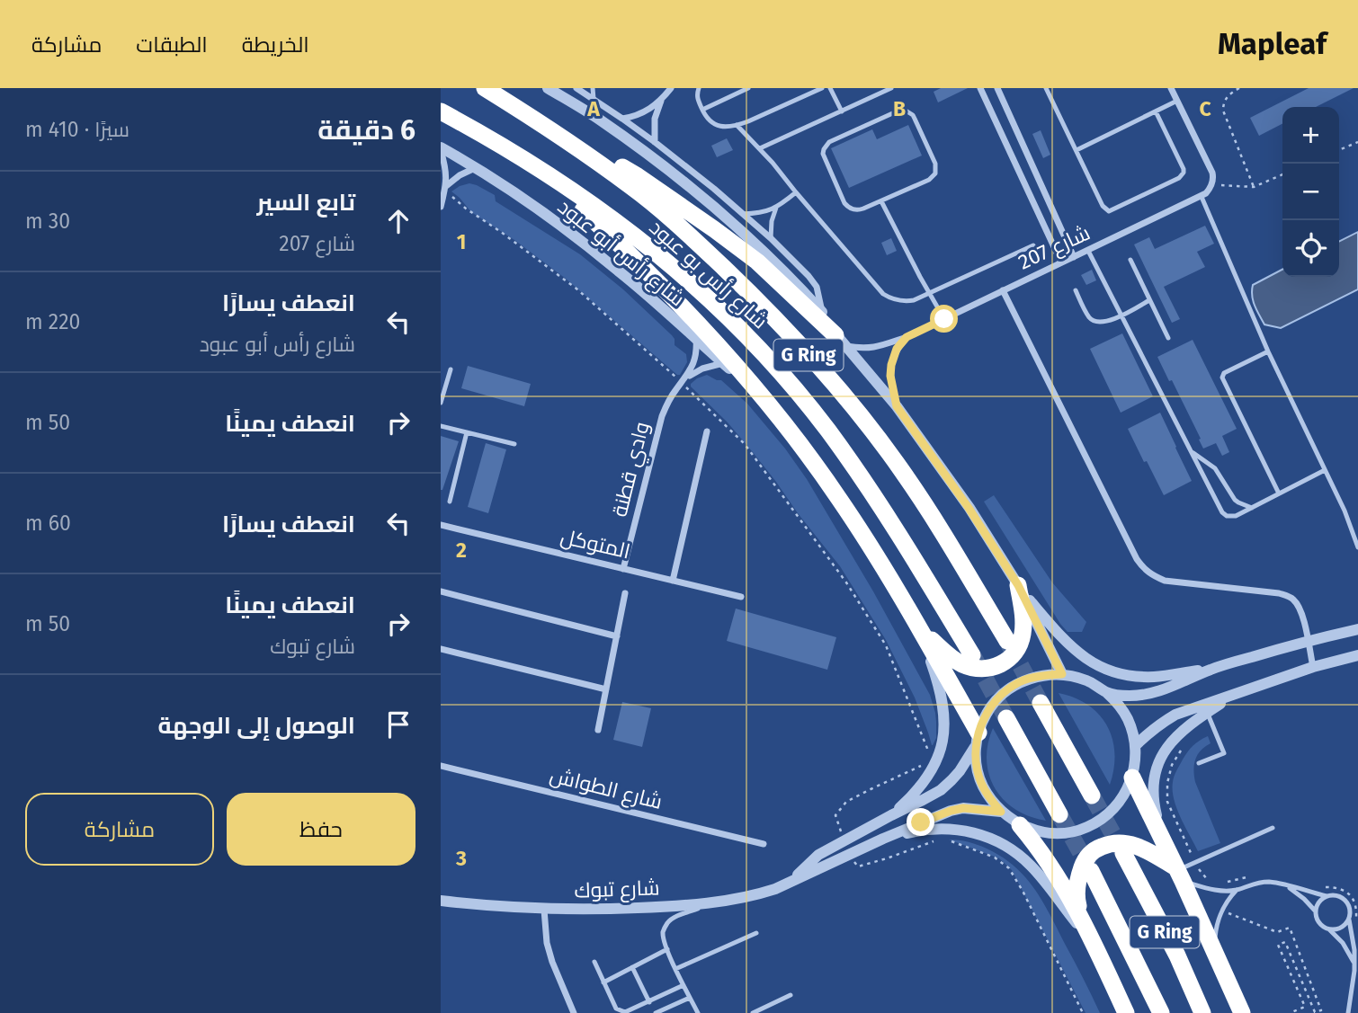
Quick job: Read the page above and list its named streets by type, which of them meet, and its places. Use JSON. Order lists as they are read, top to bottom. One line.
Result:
{"streets":{"highway":["شارع رأس بو عبود","G Ring"],"street":["شارع 207","شارع رأس أبو عبود","وادي قطنة","المتوكل","شارع الطواش","شارع تبوك"]},"crossings":[["شارع رأس أبو عبود","وادي قطنة"],["وادي قطنة","المتوكل"]],"page":{"header":"Mapleaf","nav":["الخريطة","الطبقات","مشاركة"],"heading":["6 دقيقة","سيرًا · 410 m"],"map_buttons":["+","−"],"list":[["تابع السير","شارع 207","30 m"],["انعطف يسارًا","شارع رأس أبو عبود","220 m"],["انعطف يمينًا","50 m"],["انعطف يسارًا","60 m"],["انعطف يمينًا","شارع تبوك","50 m"],"الوصول إلى الوجهة"],"buttons":["حفظ","مشاركة"]},"grid":{"columns":["A","B","C"],"rows":["1","2","3"]}}
